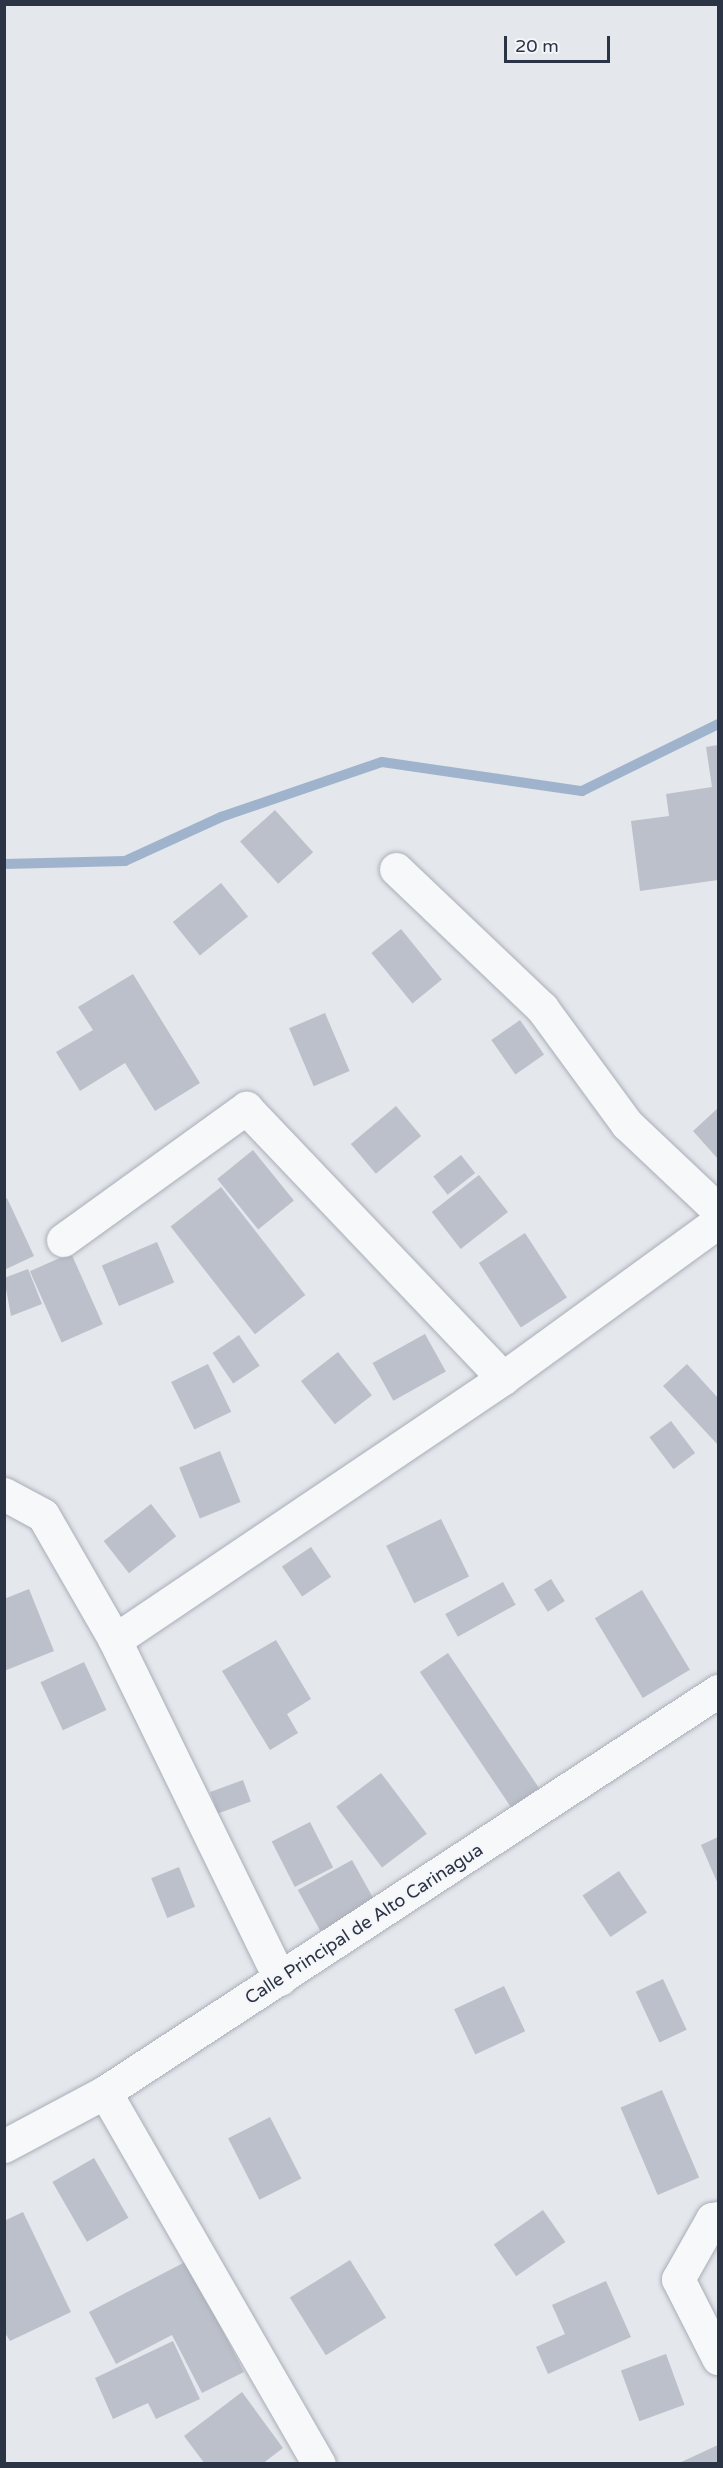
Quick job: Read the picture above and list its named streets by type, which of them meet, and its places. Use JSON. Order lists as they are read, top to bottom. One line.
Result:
{"streets":{"street":["Calle Principal de Alto Carinagua"]},"scale_bar":"20 m"}
